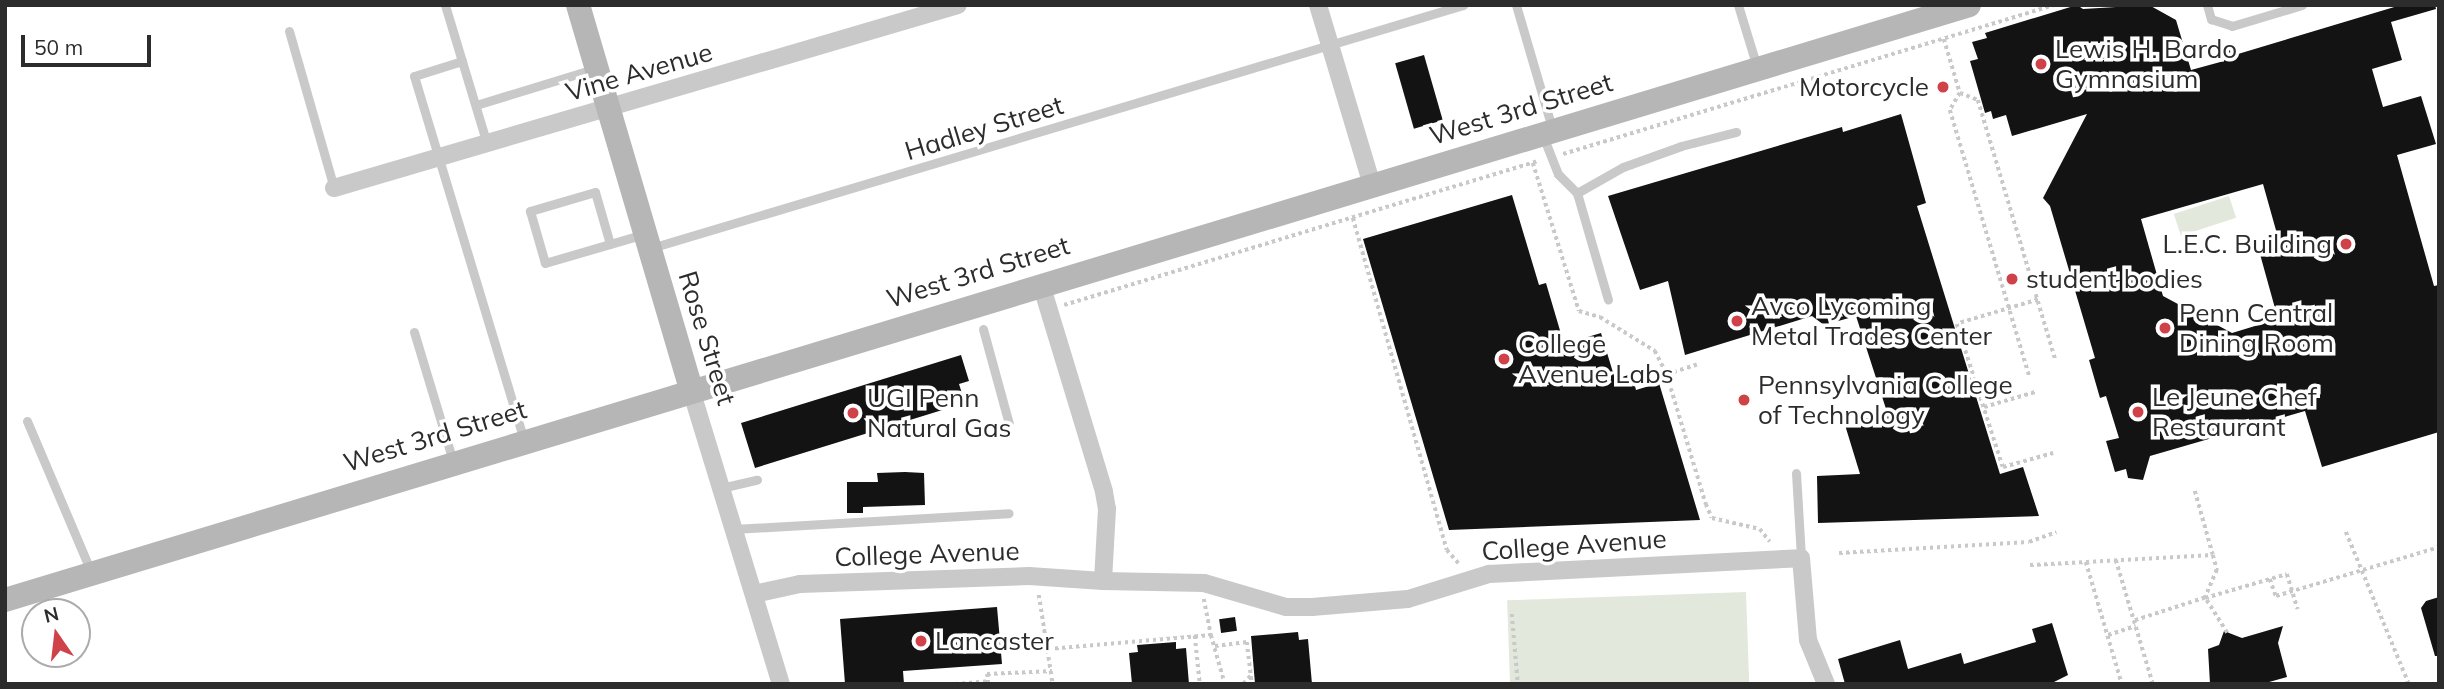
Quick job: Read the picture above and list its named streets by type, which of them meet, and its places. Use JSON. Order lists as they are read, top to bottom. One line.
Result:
{"streets":{"main road":["West 3rd Street","Rose Street"],"street":["Vine Avenue","College Avenue"],"lane":["Hadley Street"]},"crossings":[["Vine Avenue","Rose Street"],["West 3rd Street","Rose Street"],["Hadley Street","Rose Street"],["Rose Street","College Avenue"]],"places":["Lewis H. Bardo Gymnasium","Motorcycle","L.E.C. Building","student bodies","Avco Lycoming Metal Trades Center","Penn Central Dining Room","College Avenue Labs","Pennsylvania College of Technology","Le Jeune Chef Restaurant","UGI Penn Natural Gas","Lancaster"],"scale_bar":"50 m","north":"top"}
